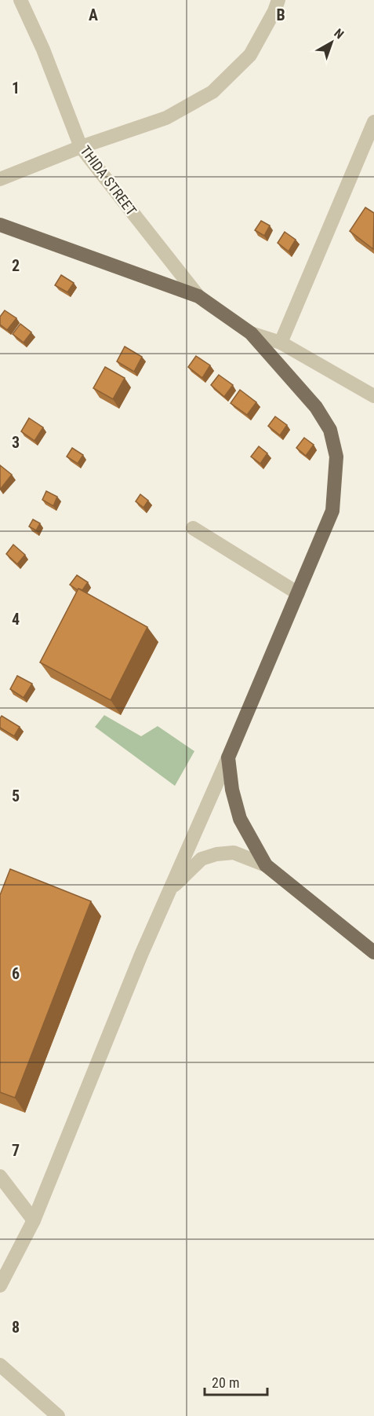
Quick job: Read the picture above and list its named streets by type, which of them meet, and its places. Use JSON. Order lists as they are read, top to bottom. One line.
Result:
{"streets":{"street":["THIDA STREET"]},"scale_bar":"20 m","north":"top right","grid":{"columns":["A","B"],"rows":["1","2","3","4","5","6","7","8"]}}
